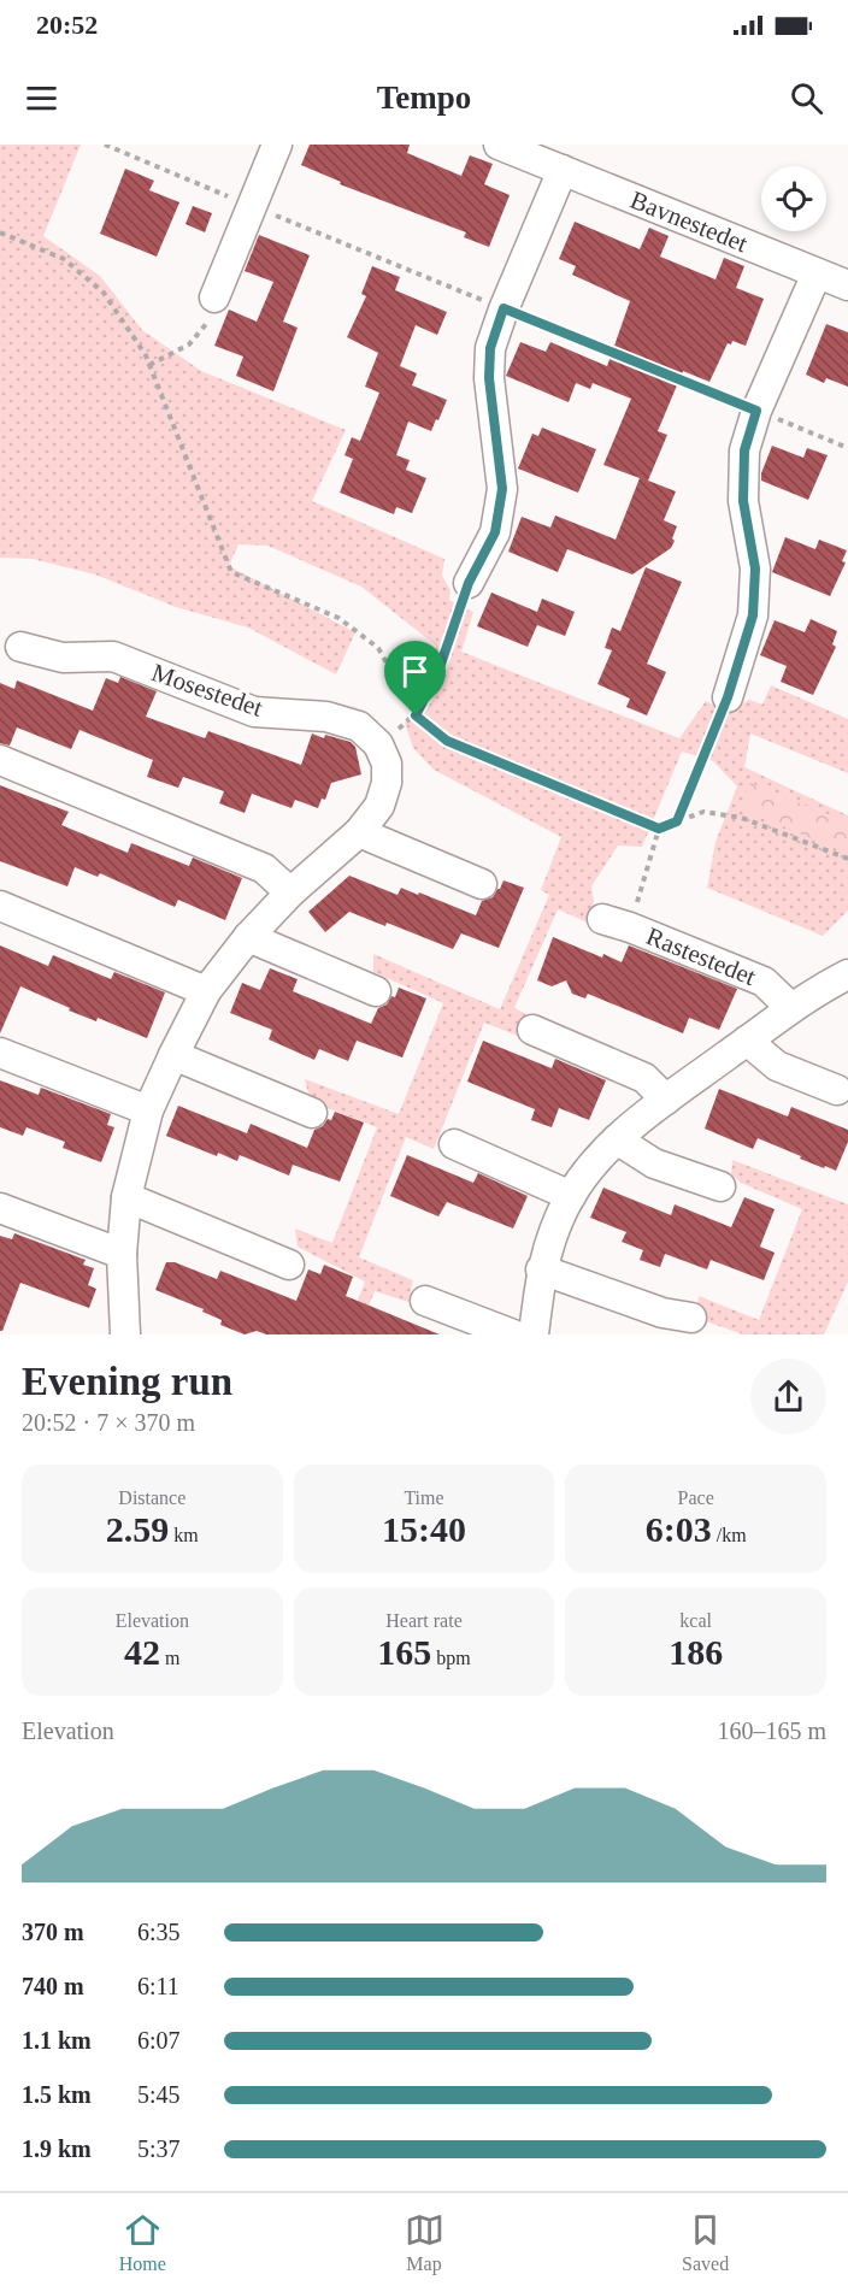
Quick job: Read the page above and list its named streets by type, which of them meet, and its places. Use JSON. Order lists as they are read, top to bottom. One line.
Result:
{"streets":{"street":["Bavnestedet","Mosestedet","Rastestedet"]},"page":{"status":"20:52","header":"Tempo","heading":["Evening run","20:52 · 7 × 370 m"],"stats":[["Distance","2.59 km"],["Time","15:40"],["Pace","6:03 /km"],["Elevation","42 m"],["Heart rate","165 bpm"],["kcal","186"]],"chart":["Elevation","160–165 m"],"list":[{"name":"370 m","note":"6:35"},{"name":"740 m","note":"6:11"},{"name":"1.1 km","note":"6:07"},{"name":"1.5 km","note":"5:45"},{"name":"1.9 km","note":"5:37"}],"tabs":["Home","Map","Saved"]}}
